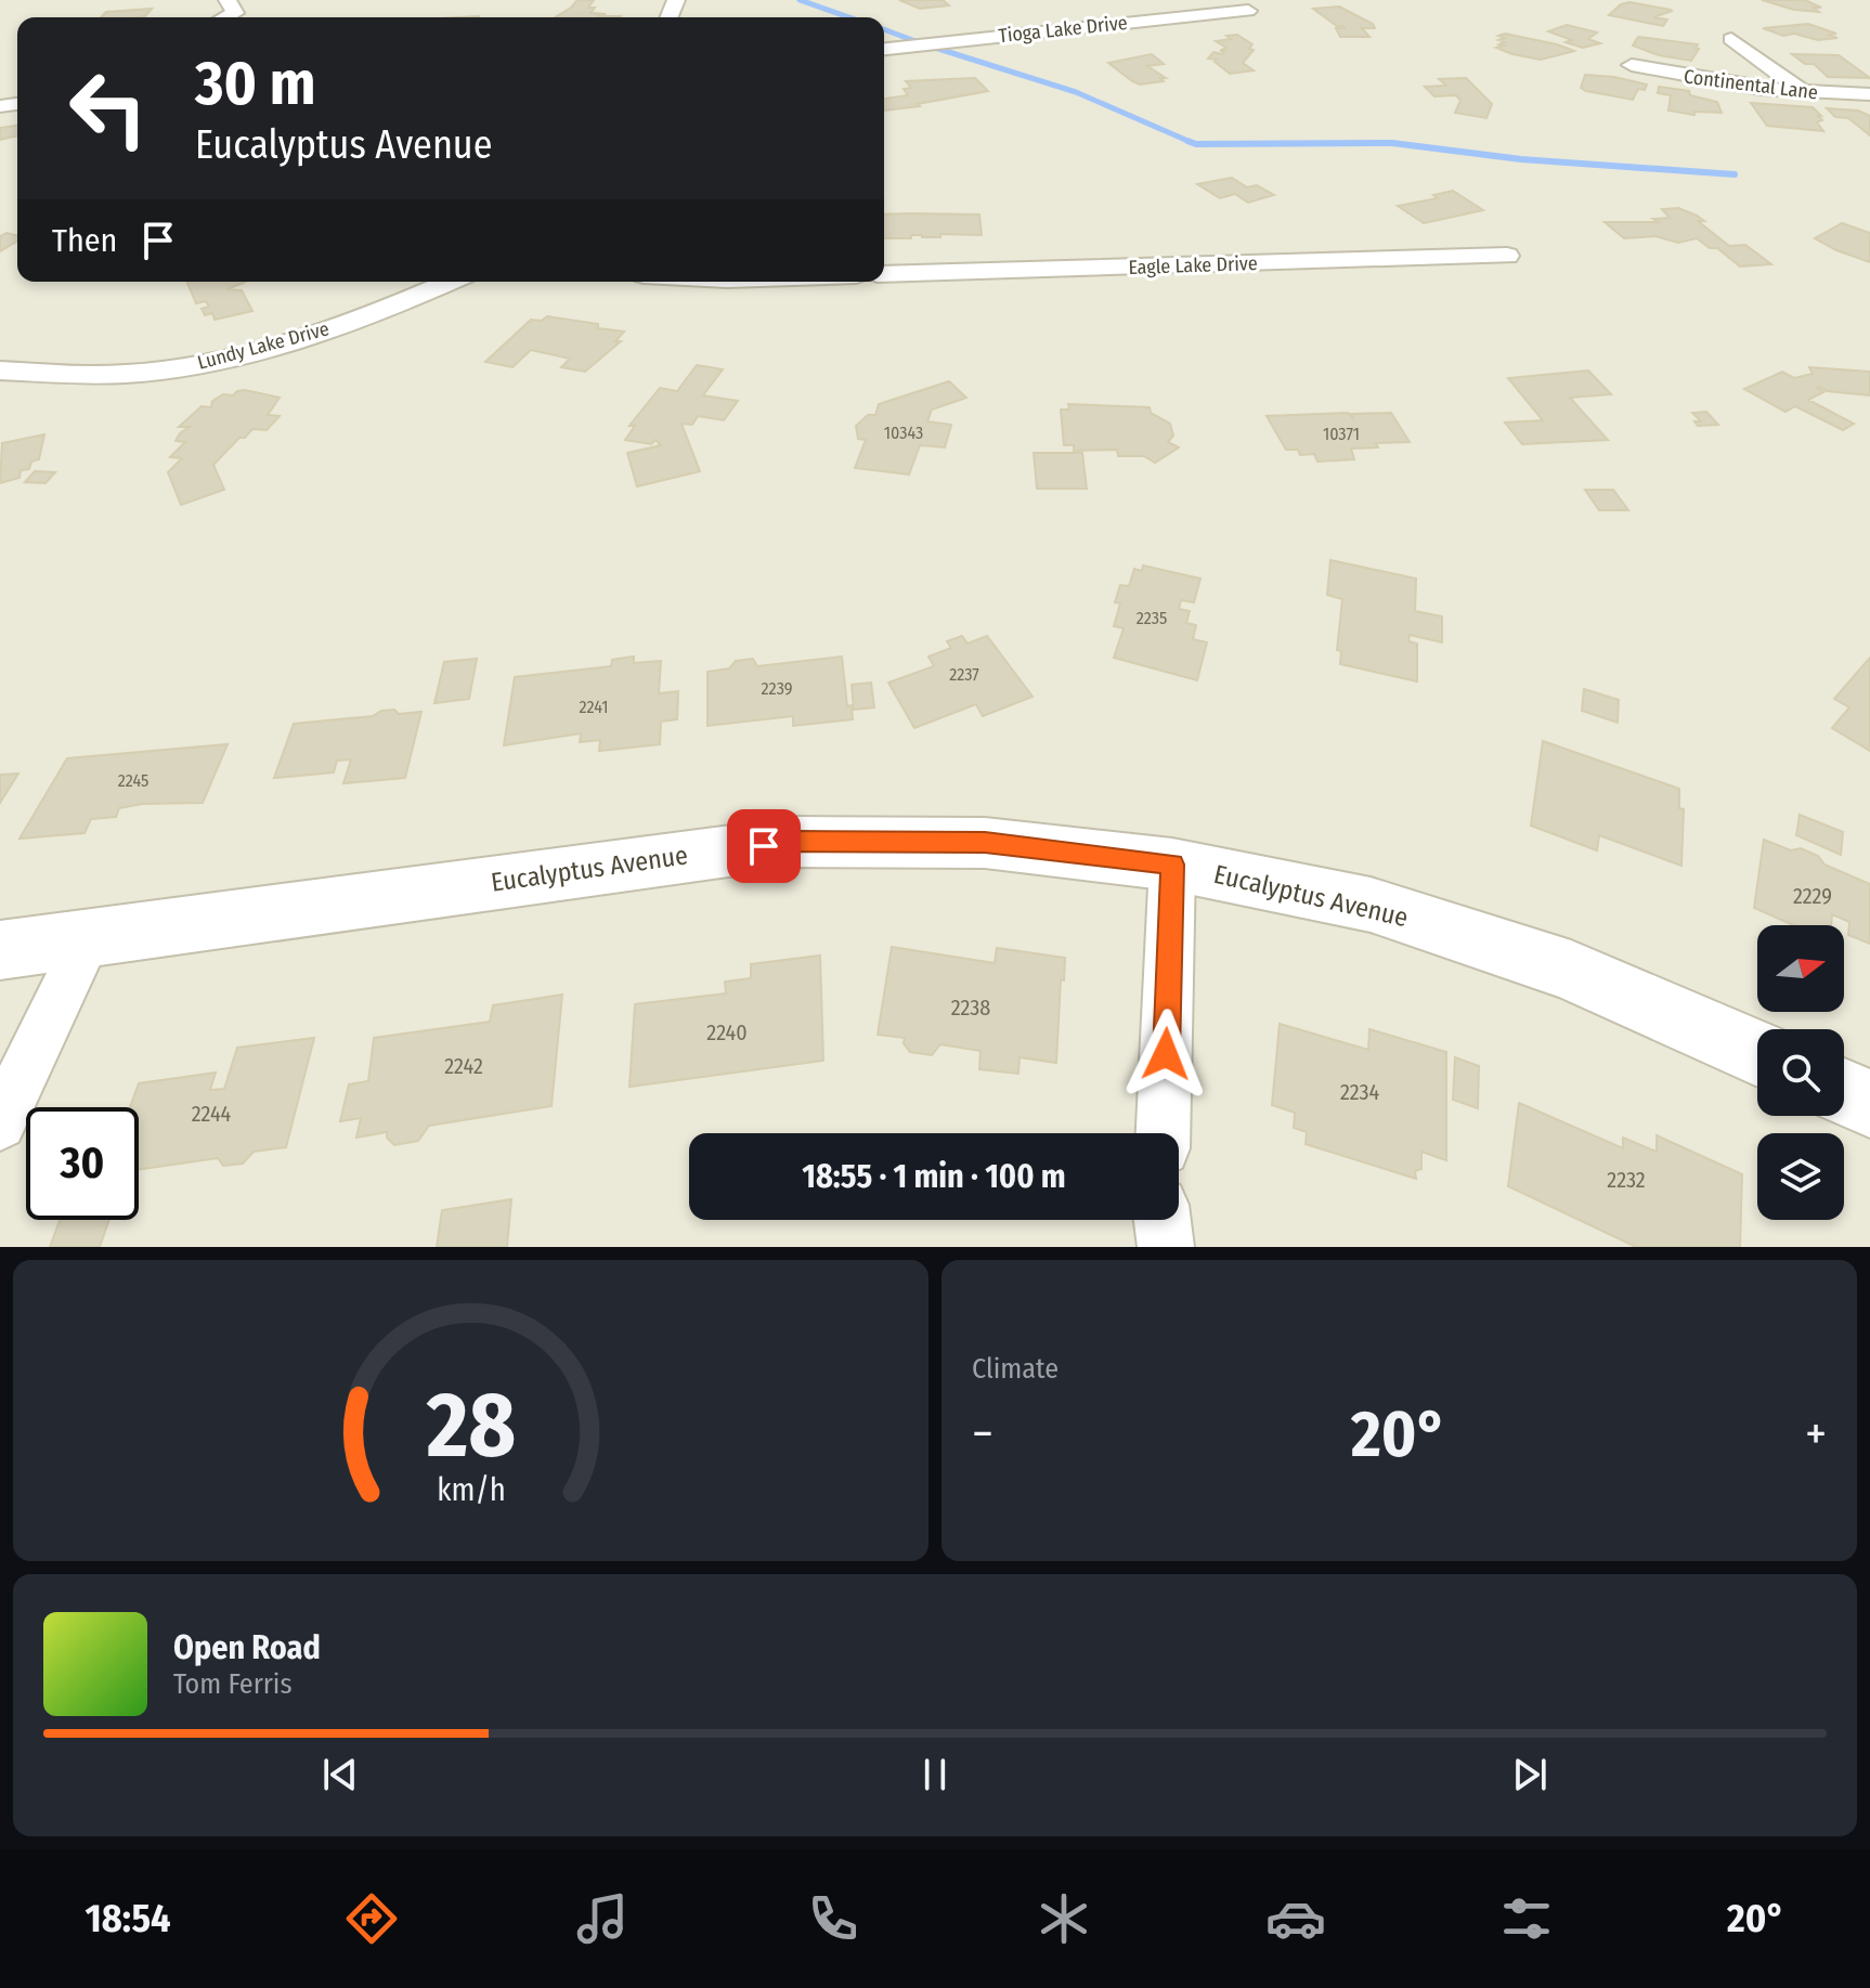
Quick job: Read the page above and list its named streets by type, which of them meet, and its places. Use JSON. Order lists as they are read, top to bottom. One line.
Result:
{"streets":{"street":["Tioga Lake Drive","Continental Lane","Eagle Lake Drive","Lundy Lake Drive","Eucalyptus Avenue"]},"house_numbers":["10343","10371","2235","2237","2239","2241","2245","2229","2238","2240","2242","2234","2244","2232"],"north":"right","page":{"turn":["30 m","Eucalyptus Avenue"],"then":"Then","limit":"30","trip":"18:55 · 1 min · 100 m","tile":"Climate","heat":["−","20°","+"],"song":["Open Road","Tom Ferris"],"tabs":["18:54","20°"],"gauge":["28","km/h"]}}
